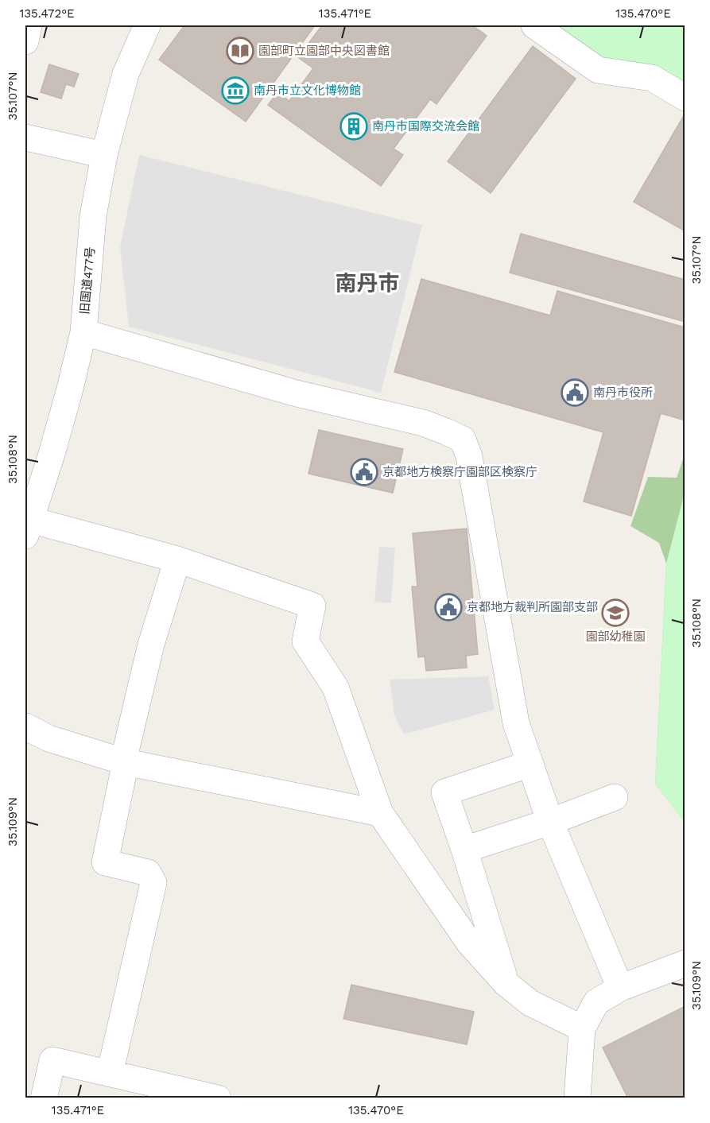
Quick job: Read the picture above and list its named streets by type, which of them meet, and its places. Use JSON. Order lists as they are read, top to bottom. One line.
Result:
{"streets":{"street":["旧国道477号"]},"districts":["南丹市"],"places":{"library":["園部町立園部中央図書館"],"museum":["南丹市立文化博物館"],"building":["南丹市国際交流会館"],"public building":["南丹市役所","京都地方検察庁園部区検察庁","京都地方裁判所園部支部"],"school or university":["園部幼稚園"]},"coordinates":["135.472°E","135.471°E","135.470°E","35.107°N","35.108°N","35.109°N"]}
